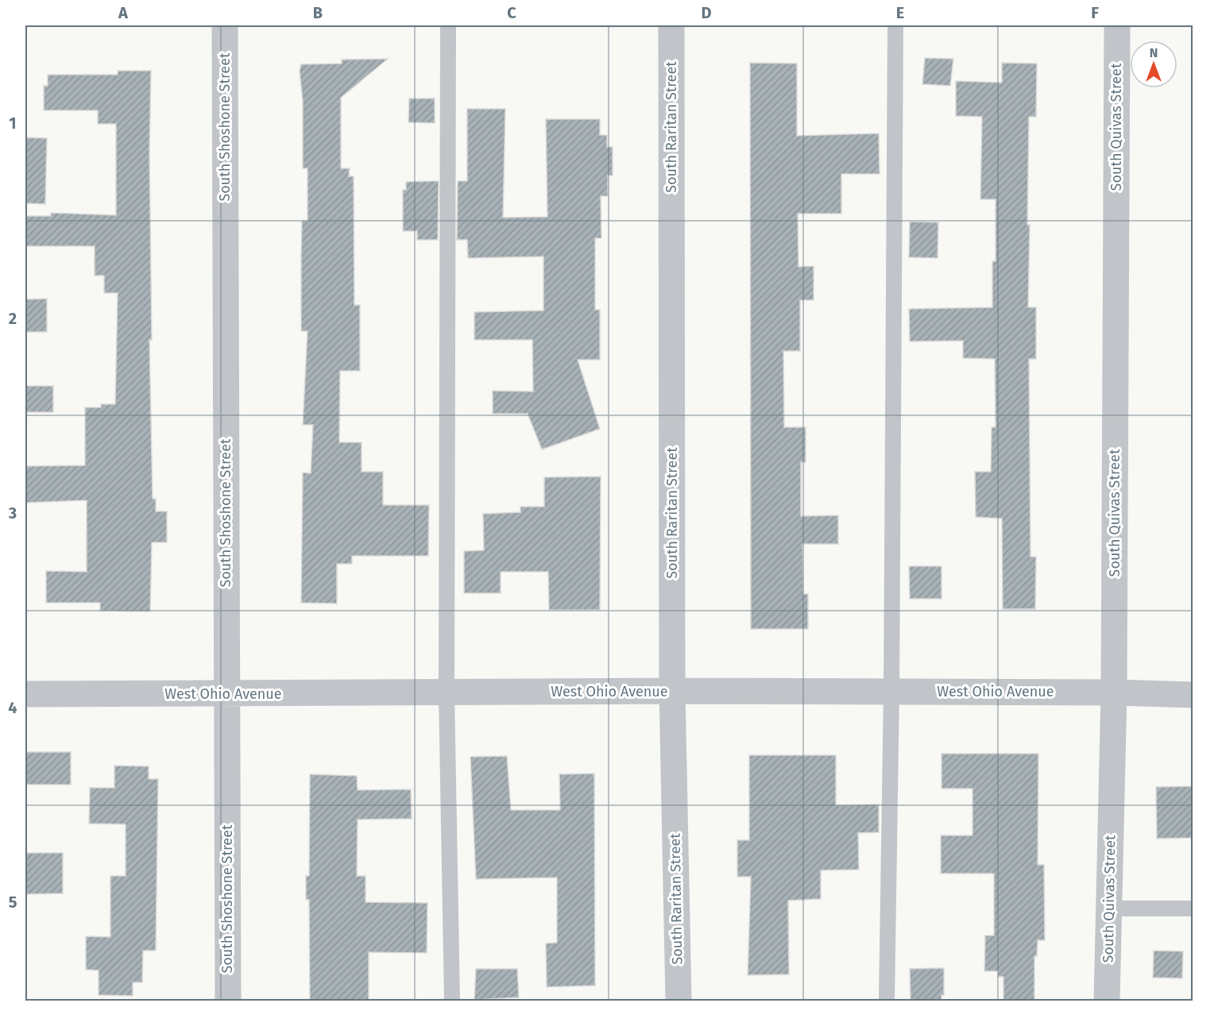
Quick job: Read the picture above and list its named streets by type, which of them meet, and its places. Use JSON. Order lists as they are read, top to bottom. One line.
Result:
{"streets":{"street":["South Shoshone Street","South Raritan Street","South Quivas Street","West Ohio Avenue"]},"crossings":[["South Shoshone Street","West Ohio Avenue"],["South Raritan Street","West Ohio Avenue"],["South Quivas Street","West Ohio Avenue"]],"north":"top","grid":{"columns":["A","B","C","D","E","F"],"rows":["1","2","3","4","5"]}}
